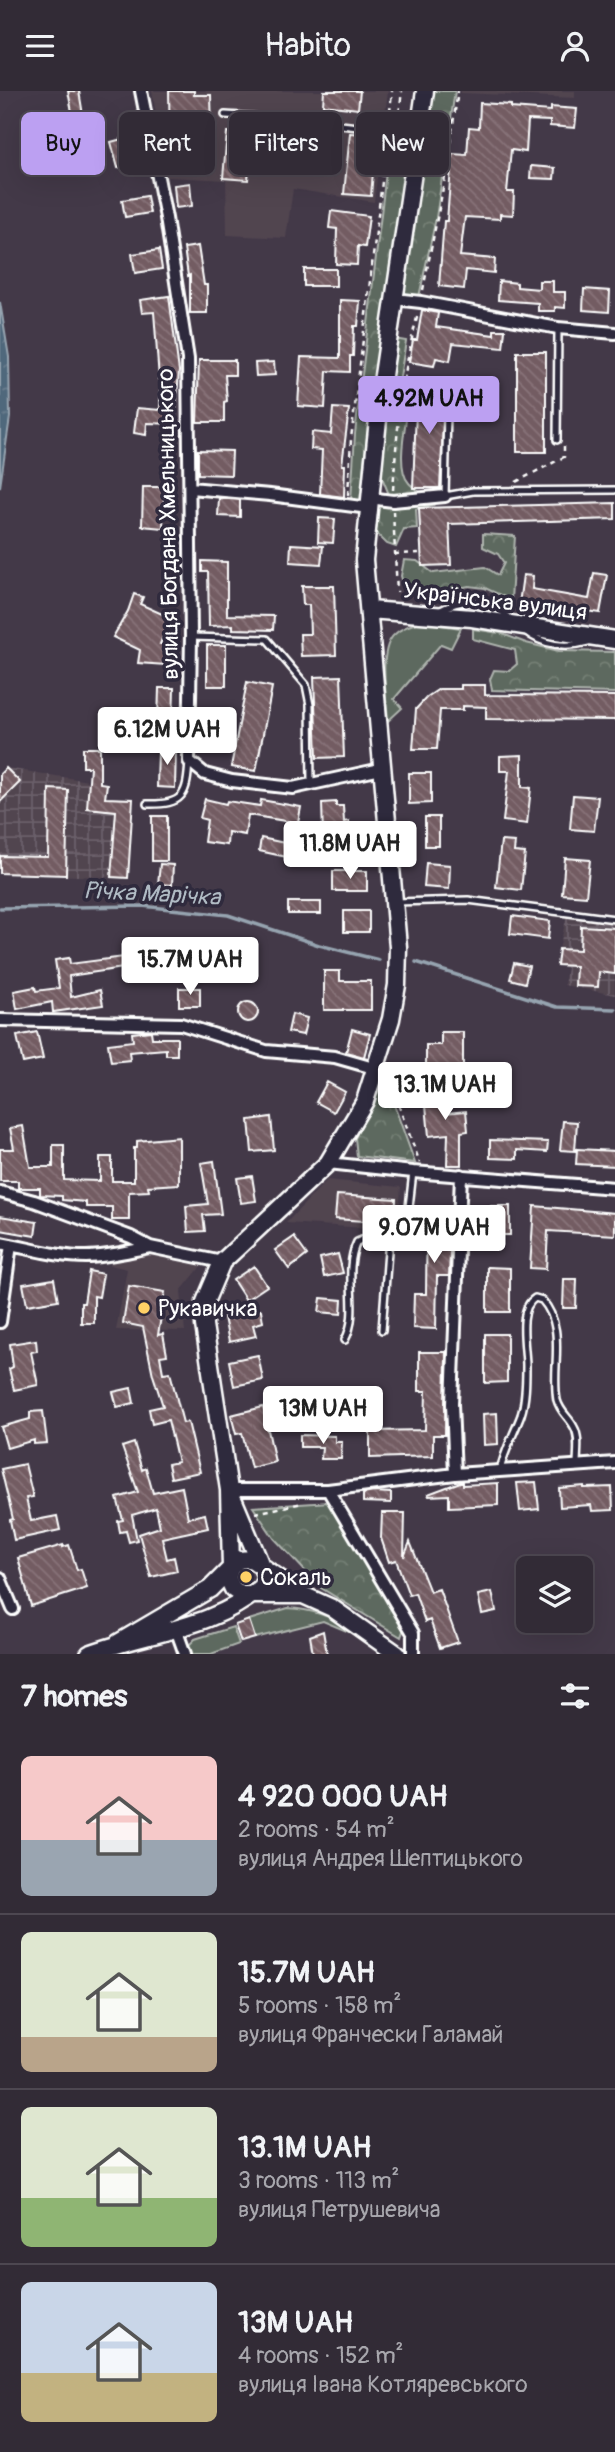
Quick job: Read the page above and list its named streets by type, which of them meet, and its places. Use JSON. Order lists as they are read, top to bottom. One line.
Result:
{"streets":{"street":["вулиця Богдана Хмельницького","Українська вулиця"]},"water":["Річка Марічка"],"places":["Рукавичка","Сокаль"],"page":{"header":"Habito","chip":["Buy","Rent","Filters","New"],"price":["4.92M UAH","6.12M UAH","11.8M UAH","15.7M UAH","13.1M UAH","9.07M UAH","13M UAH"],"heading":"7 homes","list":[{"name":"4 920 000 UAH","note":"2 rooms · 54 m² · вулиця Андрея Шептицького"},{"name":"15.7M UAH","note":"5 rooms · 158 m² · вулиця Франчески Галамай"},{"name":"13.1M UAH","note":"3 rooms · 113 m² · вулиця Петрушевича"},{"name":"13M UAH","note":"4 rooms · 152 m² · вулиця Івана Котляревського"}]}}
